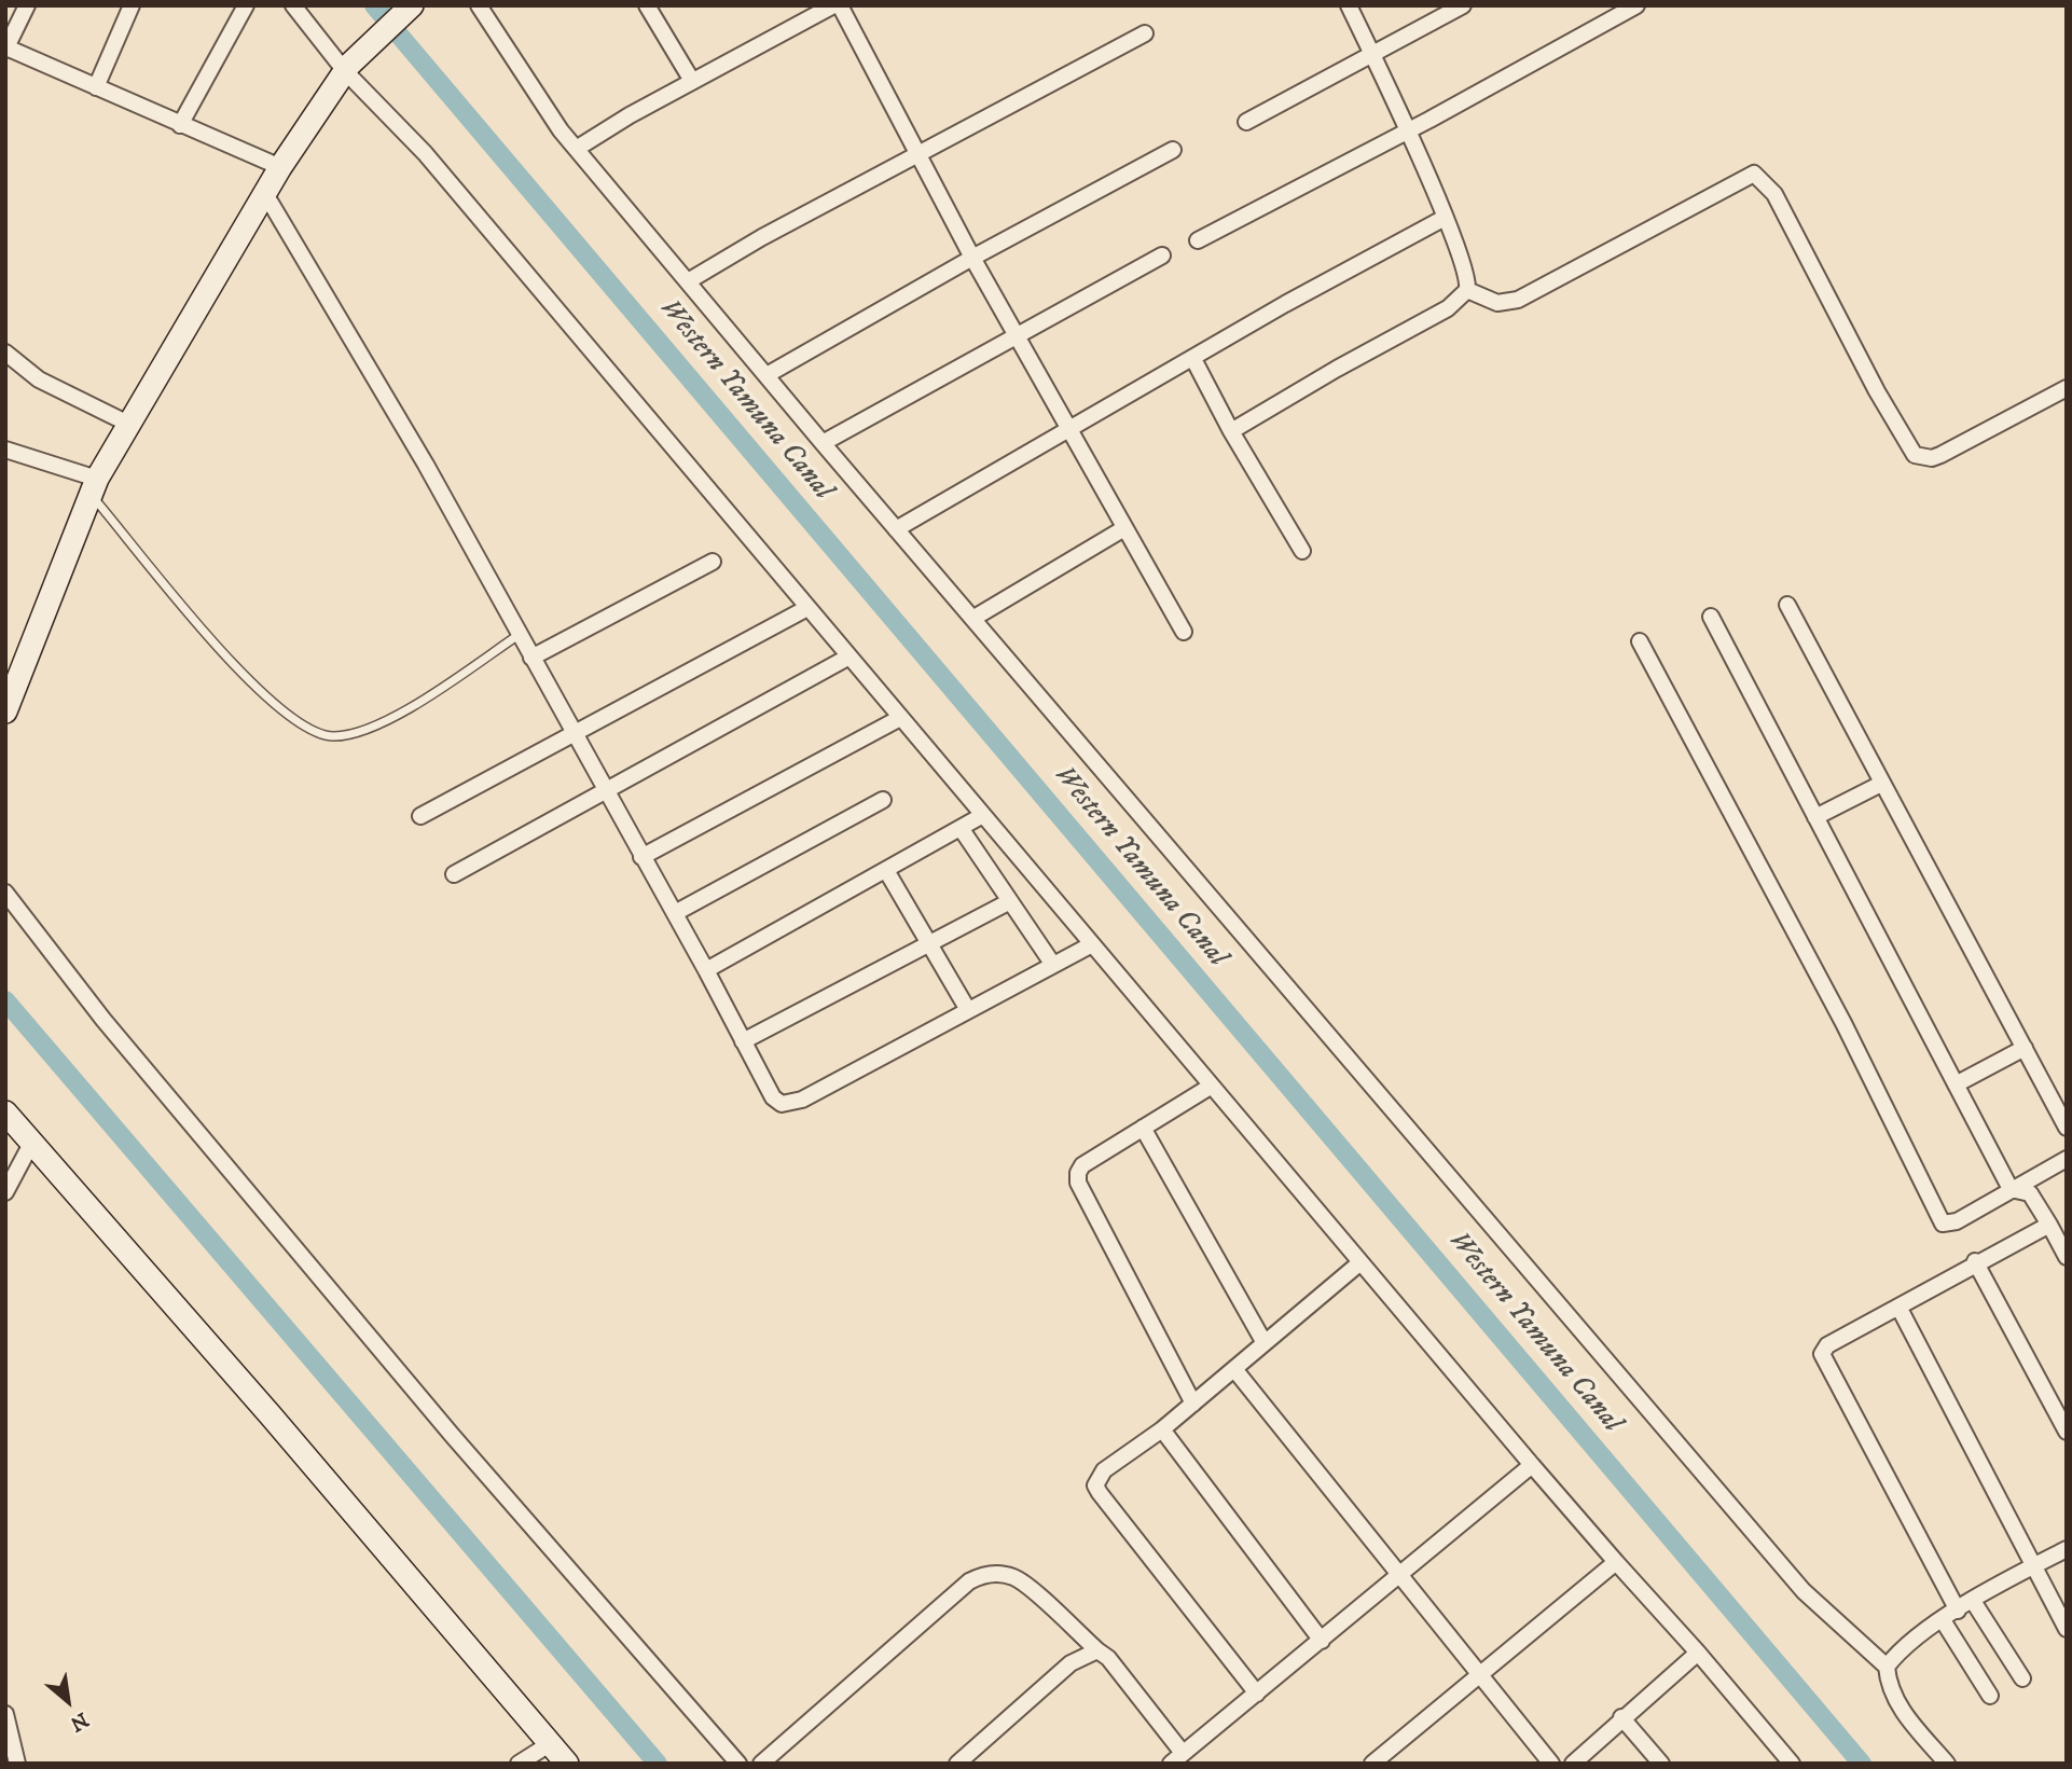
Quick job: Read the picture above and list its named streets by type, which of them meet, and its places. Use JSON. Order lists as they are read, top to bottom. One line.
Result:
{"water":["Western Yamuna Canal"],"north":"bottom right"}
